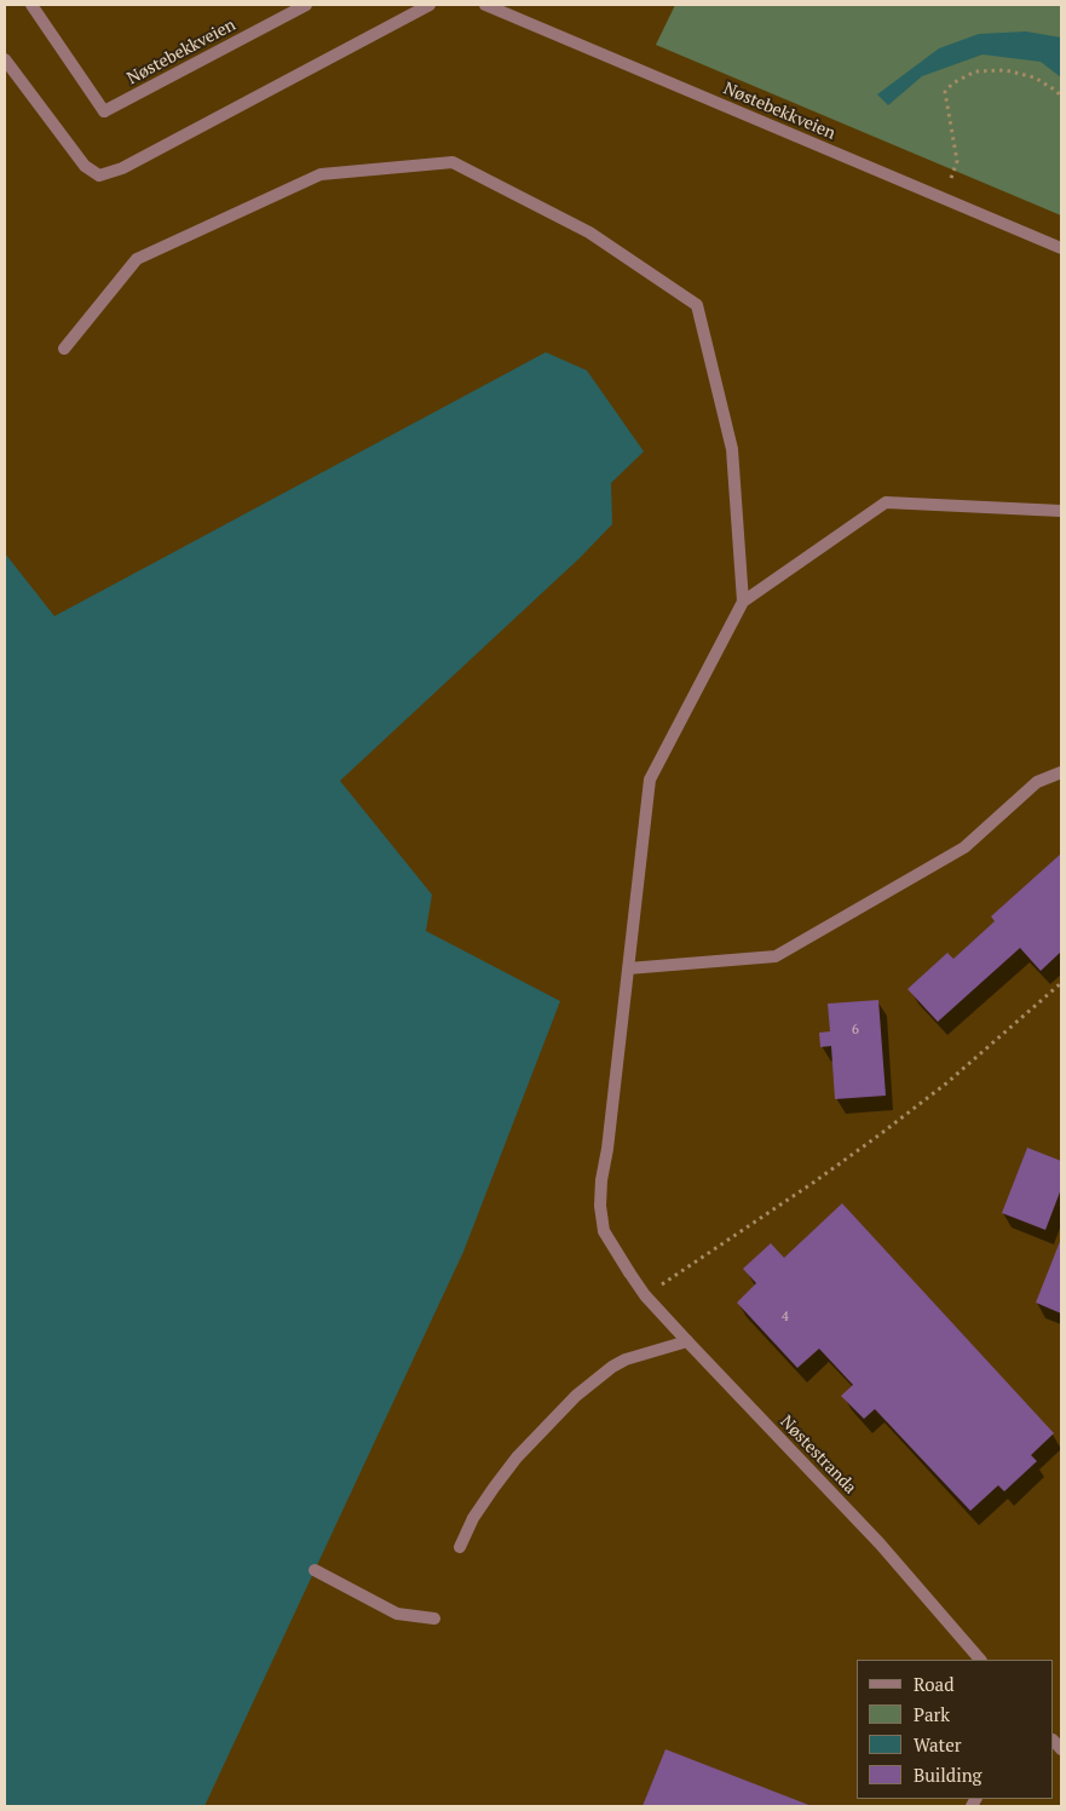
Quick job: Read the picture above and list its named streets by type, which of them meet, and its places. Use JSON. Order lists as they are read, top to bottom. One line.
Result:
{"streets":{"street":["Nøstebekkveien","Nøstestranda"]},"house_numbers":["6","4"],"legend":["Road","Park","Water","Building"]}
